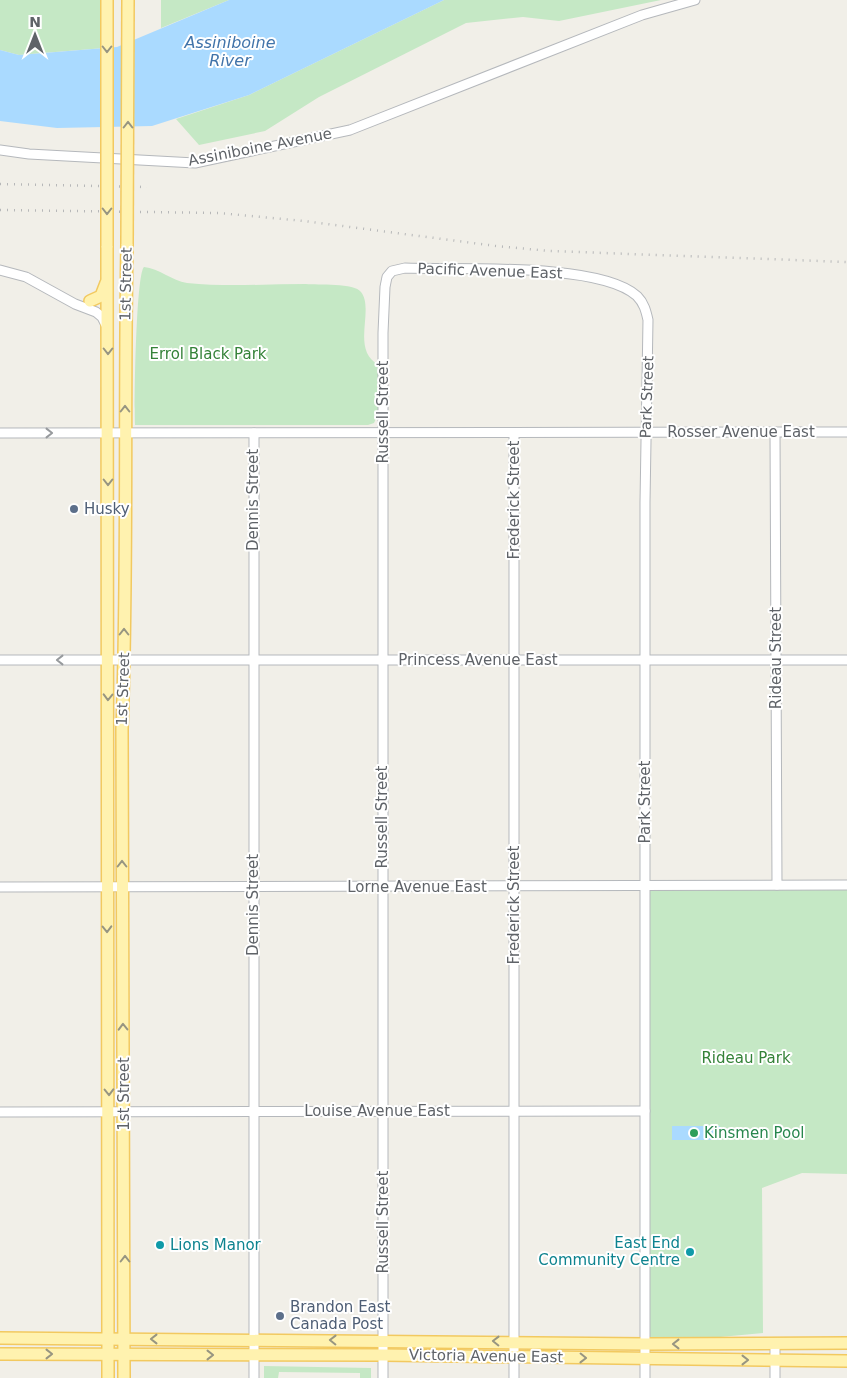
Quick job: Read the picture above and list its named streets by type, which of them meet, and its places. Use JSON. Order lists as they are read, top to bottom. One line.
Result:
{"streets":{"main road":["1st Street","Victoria Avenue East"],"street":["Assiniboine Avenue","Pacific Avenue East","Park Street","Russell Street","Rosser Avenue East","Dennis Street","Frederick Street","Rideau Street","Princess Avenue East","Lorne Avenue East","Louise Avenue East"]},"crossings":[["Pacific Avenue East","Park Street"],["Pacific Avenue East","Russell Street"],["1st Street","Rosser Avenue East"],["1st Street","Princess Avenue East"],["1st Street","Lorne Avenue East"],["1st Street","Louise Avenue East"],["1st Street","Victoria Avenue East"],["Park Street","Rosser Avenue East"],["Park Street","Princess Avenue East"],["Park Street","Lorne Avenue East"],["Park Street","Louise Avenue East"],["Park Street","Victoria Avenue East"],["Russell Street","Rosser Avenue East"],["Russell Street","Princess Avenue East"],["Russell Street","Lorne Avenue East"],["Russell Street","Louise Avenue East"],["Russell Street","Victoria Avenue East"],["Rosser Avenue East","Dennis Street"],["Rosser Avenue East","Frederick Street"],["Rosser Avenue East","Rideau Street"],["Dennis Street","Princess Avenue East"],["Dennis Street","Lorne Avenue East"],["Dennis Street","Louise Avenue East"],["Dennis Street","Victoria Avenue East"],["Frederick Street","Princess Avenue East"],["Frederick Street","Lorne Avenue East"],["Frederick Street","Louise Avenue East"],["Frederick Street","Victoria Avenue East"],["Rideau Street","Princess Avenue East"],["Rideau Street","Lorne Avenue East"]],"water":["Assiniboine River"],"parks":["Errol Black Park","Rideau Park"],"places":["Husky","Kinsmen Pool","Lions Manor","East End Community Centre","Brandon East Canada Post"],"north":"top"}
